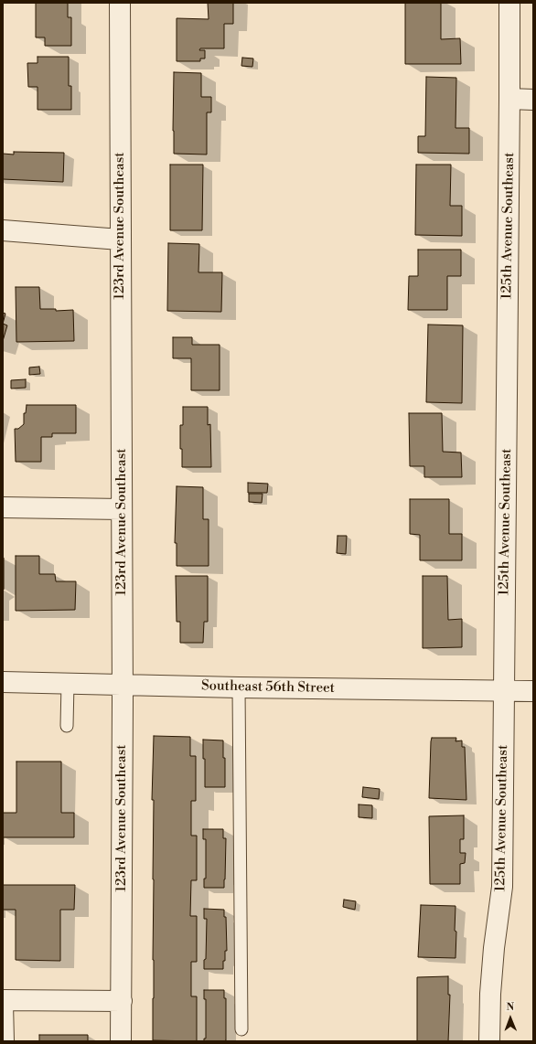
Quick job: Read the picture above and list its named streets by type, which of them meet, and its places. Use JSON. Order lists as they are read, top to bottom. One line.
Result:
{"streets":{"street":["123rd Avenue Southeast","125th Avenue Southeast","Southeast 56th Street"]},"crossings":[["123rd Avenue Southeast","Southeast 56th Street"],["125th Avenue Southeast","Southeast 56th Street"]],"north":"top"}
